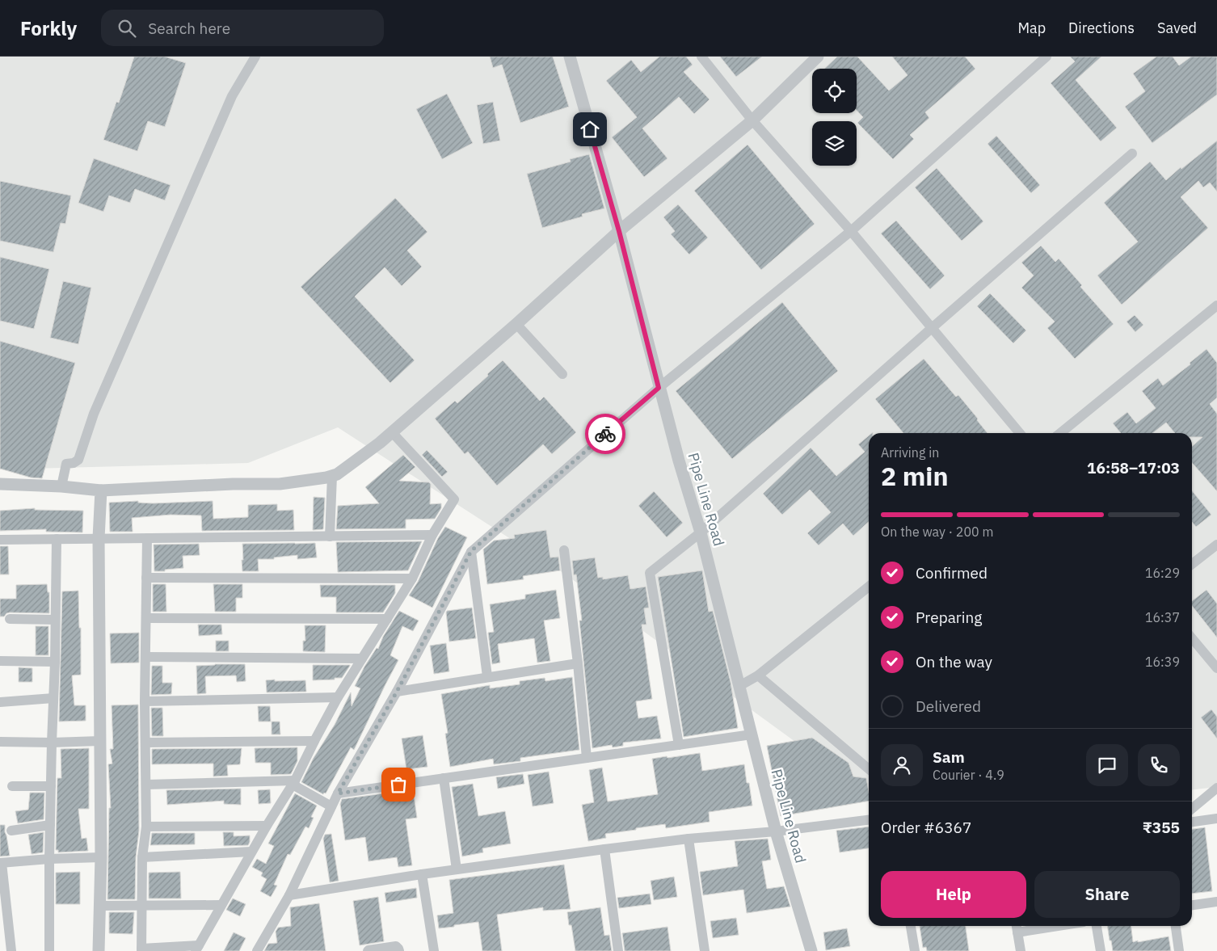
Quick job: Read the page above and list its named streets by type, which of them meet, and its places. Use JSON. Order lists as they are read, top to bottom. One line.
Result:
{"streets":{"street":["Pipe Line Road"]},"page":{"header":"Forkly","search":"Search here","nav":["Map","Directions","Saved"],"heading":["2 min","Arriving in","16:58–17:03"],"panel":["Sam","Courier · 4.9","Order #6367","₹355"],"bar":"On the way · 200 m","list":[["Confirmed","16:29"],["Preparing","16:37"],["On the way","16:39"],"Delivered"],"buttons":["Help","Share"]}}
